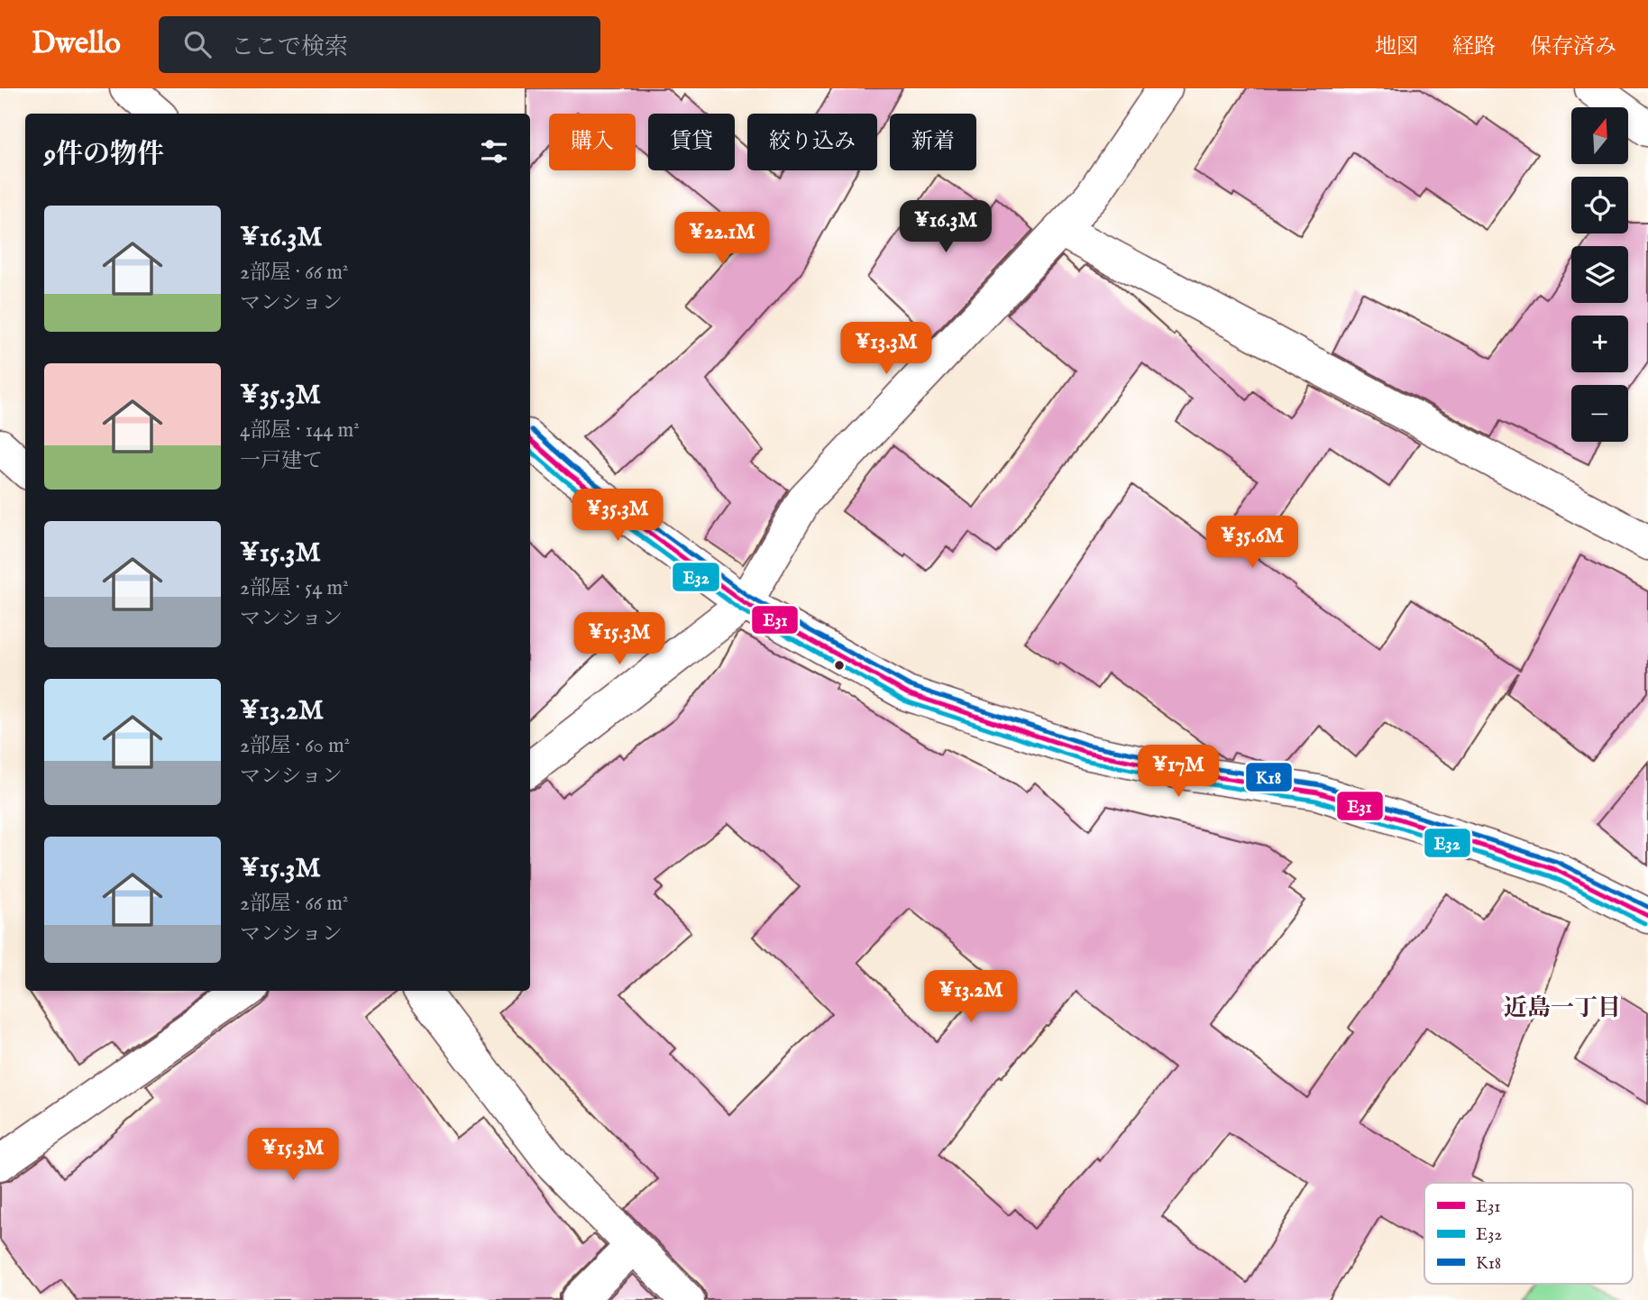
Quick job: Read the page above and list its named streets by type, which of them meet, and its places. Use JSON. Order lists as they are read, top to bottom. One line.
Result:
{"districts":["近島一丁目"],"lines":["transit line K18","transit line E31","transit line E32"],"legend":["E31","E32","K18"],"north":"top","page":{"header":"Dwello","search":"ここで検索","nav":["地図","経路","保存済み"],"map_buttons":["+","−"],"chip":["購入","賃貸","絞り込み","新着"],"heading":"9件の物件","list":[{"name":"¥16.3M","note":"2部屋 · 66 m² · マンション"},{"name":"¥35.3M","note":"4部屋 · 144 m² · 一戸建て"},{"name":"¥15.3M","note":"2部屋 · 54 m² · マンション"},{"name":"¥13.2M","note":"2部屋 · 60 m² · マンション"},{"name":"¥15.3M","note":"2部屋 · 66 m² · マンション"}],"price":["¥16.3M","¥22.1M","¥13.3M","¥35.3M","¥35.6M","¥15.3M","¥17M","¥13.2M","¥15.3M"]}}
